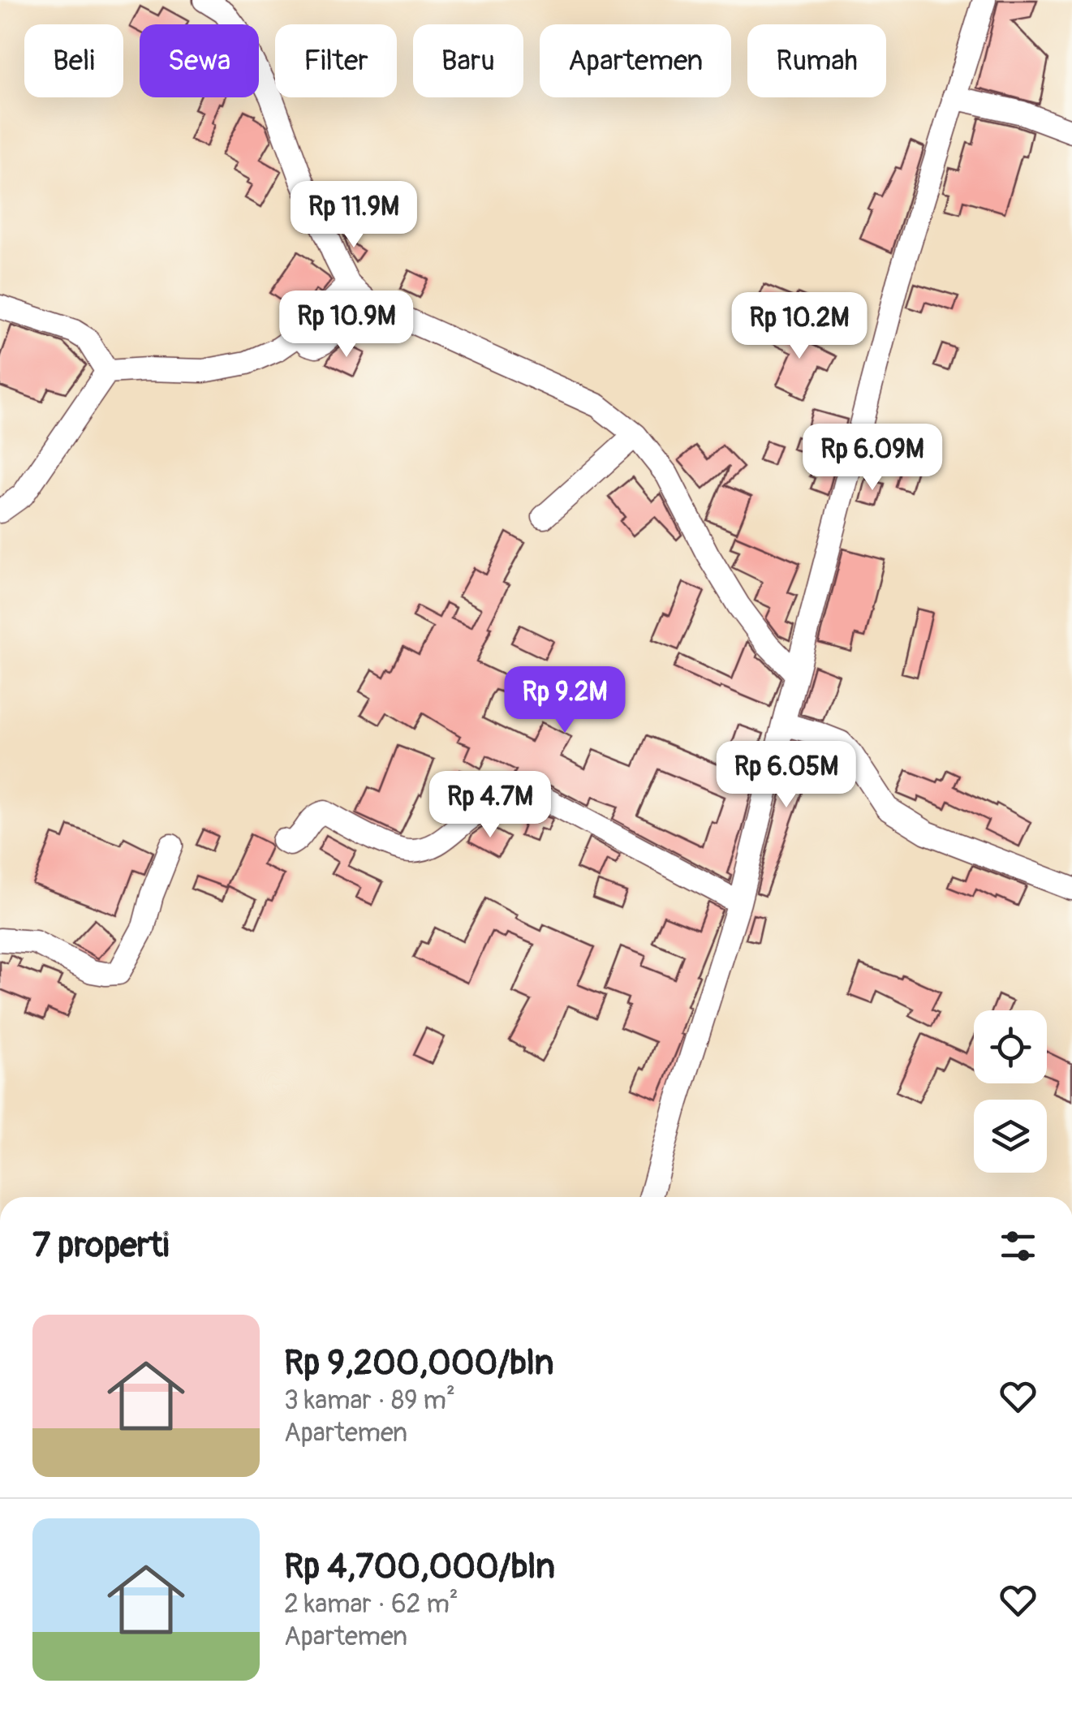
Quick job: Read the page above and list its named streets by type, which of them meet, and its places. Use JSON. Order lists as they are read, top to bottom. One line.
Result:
{"page":{"chip":["Beli","Sewa","Filter","Baru","Apartemen","Rumah"],"price":["Rp 11.9M","Rp 10.9M","Rp 10.2M","Rp 6.09M","Rp 9.2M","Rp 6.05M","Rp 4.7M"],"heading":"7 properti","list":[{"name":"Rp 9,200,000/bln","note":"3 kamar · 89 m² · Apartemen"},{"name":"Rp 4,700,000/bln","note":"2 kamar · 62 m² · Apartemen"}]}}
